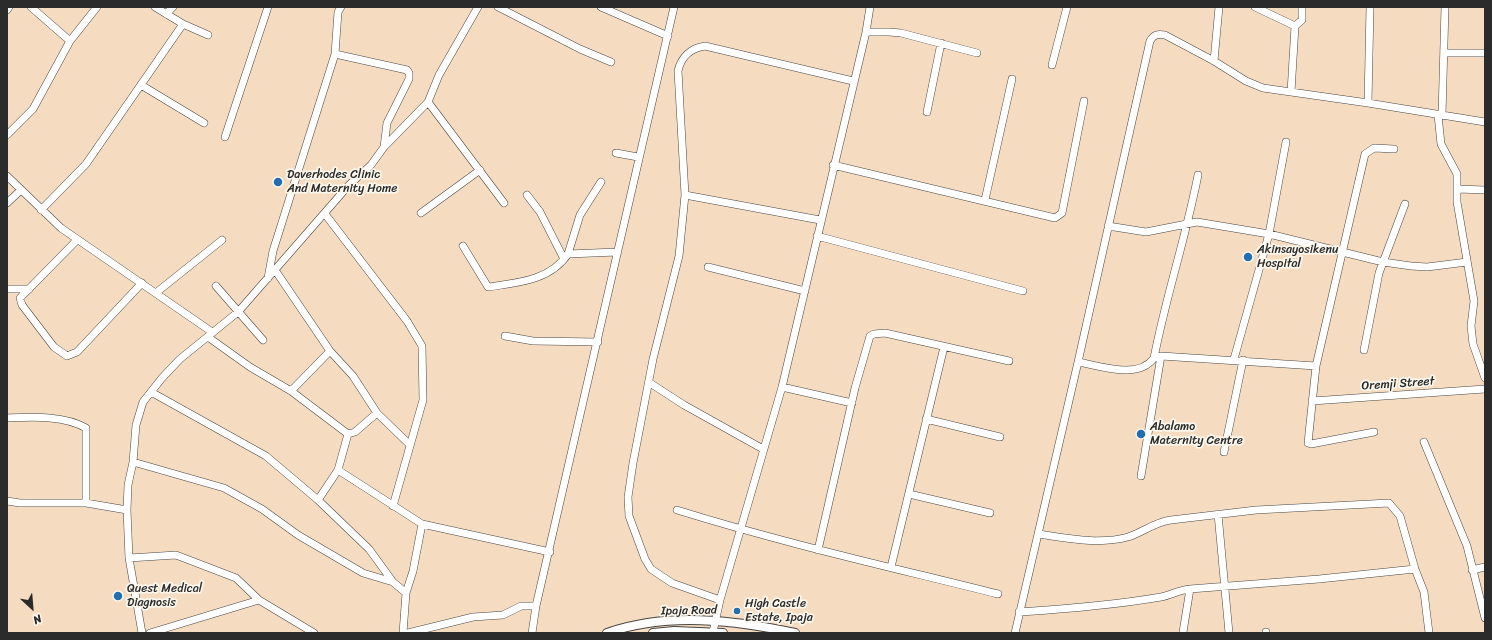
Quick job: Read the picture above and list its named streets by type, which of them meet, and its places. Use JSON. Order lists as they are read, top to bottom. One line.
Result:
{"streets":{"main road":["Ipaja Road"],"street":["Oremji Street"]},"places":["Daverhodes Clinic And Maternity Home","Akinsayosikenu Hospital","Abalamo Maternity Centre","Quest Medical Diagnosis","High Castle Estate, Ipaja"],"north":"bottom right"}
